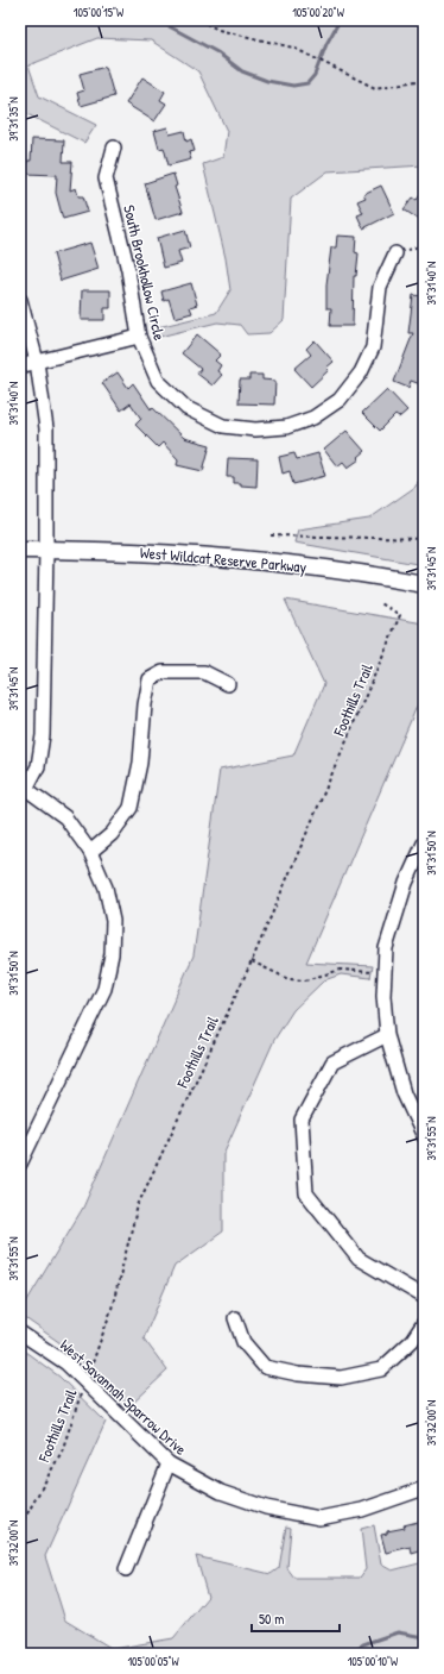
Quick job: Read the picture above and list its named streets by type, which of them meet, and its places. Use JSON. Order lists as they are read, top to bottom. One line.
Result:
{"streets":{"main road":["West Wildcat Reserve Parkway"],"street":["South Brookhollow Circle","West Savannah Sparrow Drive"],"path":["Foothills Trail"]},"crossings":[["Foothills Trail","West Savannah Sparrow Drive"]],"scale_bar":"50 m","coordinates":["105°00'15\"W","105°00'20\"W","39°31'35\"N","39°31'40\"N","39°31'45\"N","39°31'50\"N","39°31'55\"N","39°32'00\"N","105°00'05\"W","105°00'10\"W"]}
